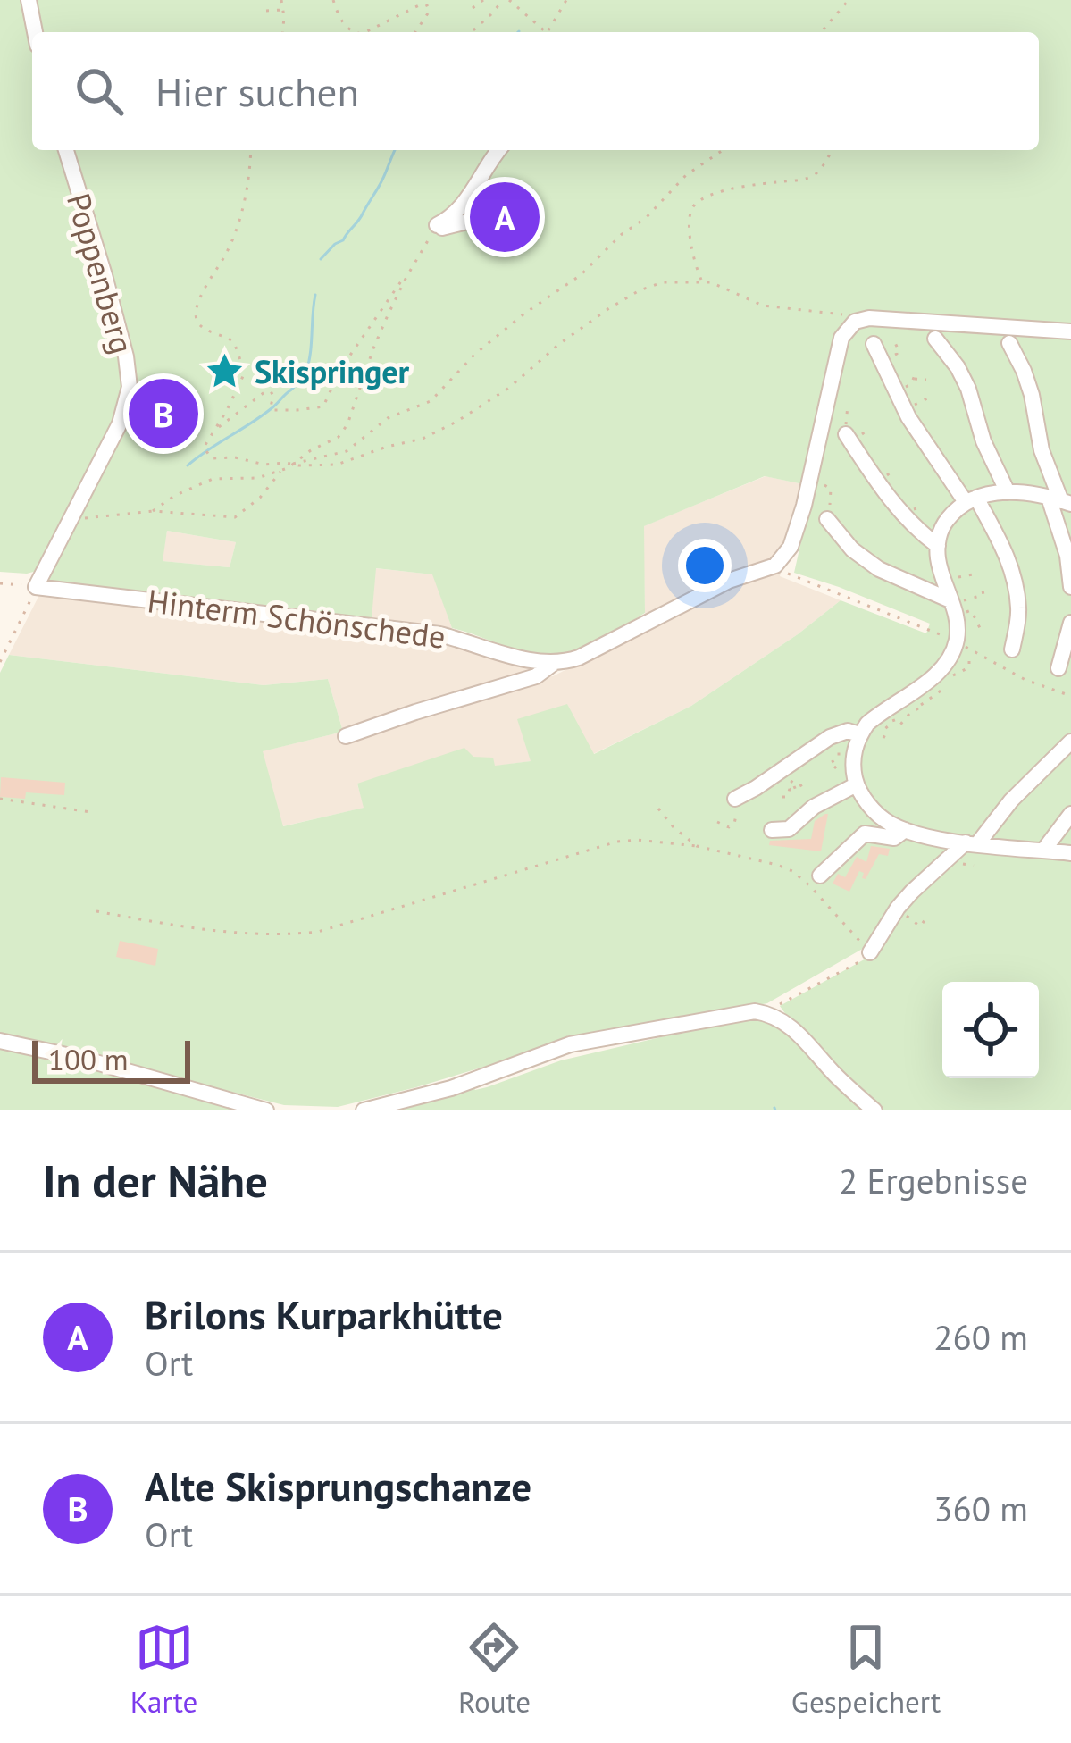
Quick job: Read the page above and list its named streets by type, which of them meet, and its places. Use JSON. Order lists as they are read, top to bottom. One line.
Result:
{"streets":{"street":["Poppenberg","Hinterm Schönschede"]},"crossings":[["Poppenberg","Hinterm Schönschede"]],"places":{"place":["Skispringer"]},"scale_bar":"100 m","page":{"search":"Hier suchen","pins":["A","B"],"scale":"100 m","heading":["In der Nähe","2 Ergebnisse"],"list":[{"mark":"A","name":"Brilons Kurparkhütte","note":"Ort","value":"260 m"},{"mark":"B","name":"Alte Skisprungschanze","note":"Ort","value":"360 m"}],"nav":["Karte","Route","Gespeichert"]}}
